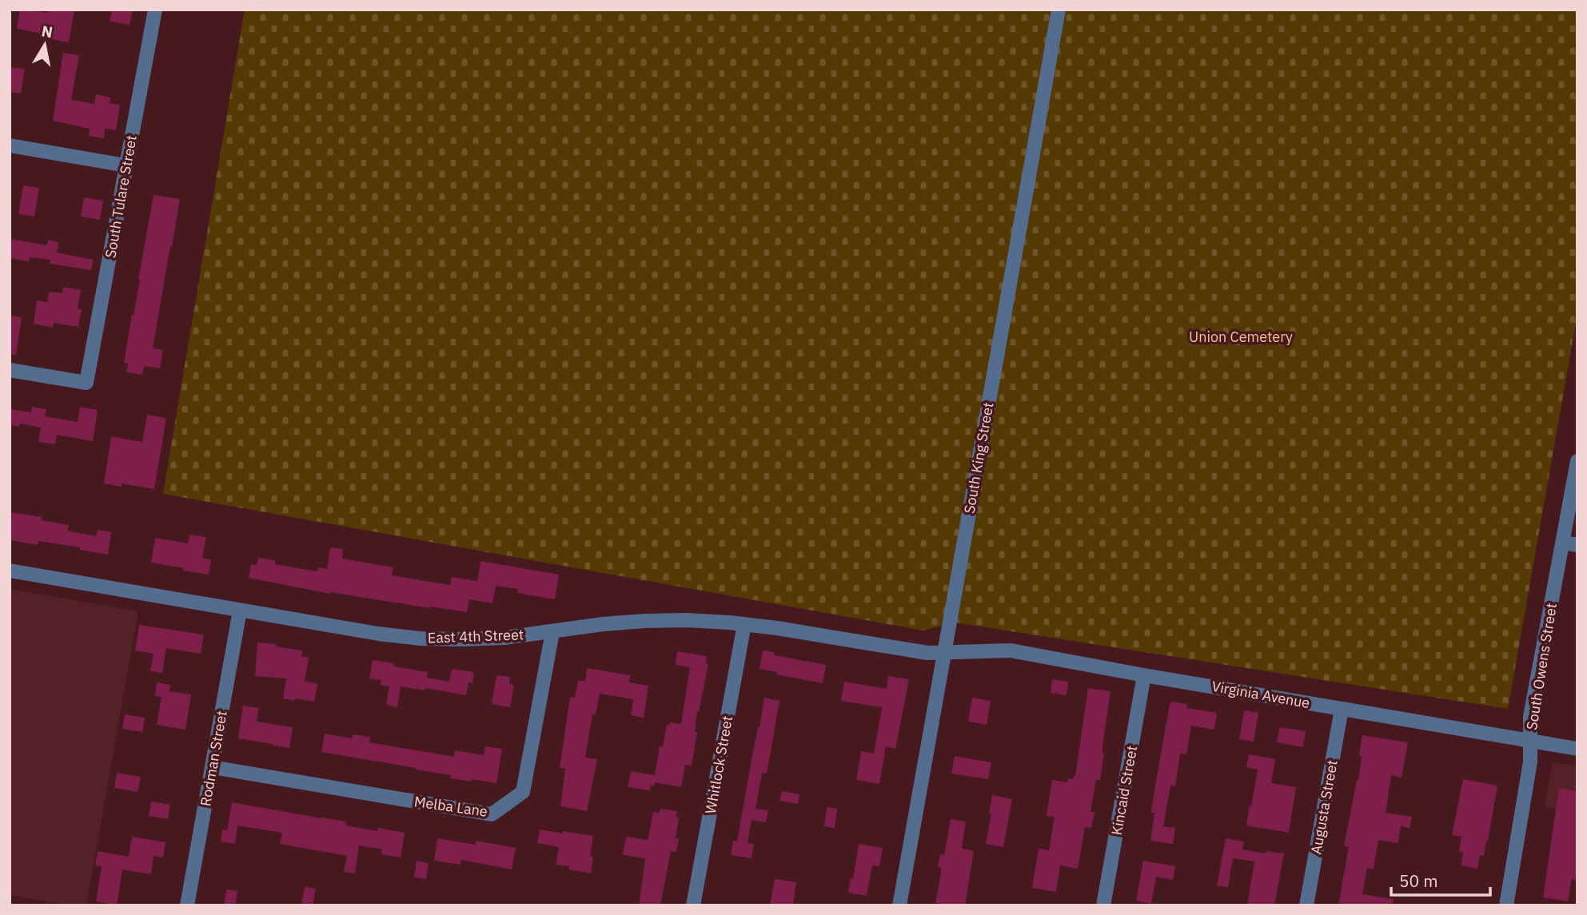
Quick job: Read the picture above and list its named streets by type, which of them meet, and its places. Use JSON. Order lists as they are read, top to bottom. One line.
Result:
{"streets":{"street":["South Tulare Street","South King Street","East 4th Street","South Owens Street","Virginia Avenue","Rodman Street","Whitlock Street","Kincaid Street","Melba Lane","Augusta Street"]},"crossings":[["South King Street","East 4th Street"],["South King Street","Virginia Avenue"],["East 4th Street","Virginia Avenue"],["East 4th Street","Rodman Street"],["East 4th Street","Whitlock Street"],["East 4th Street","Melba Lane"],["South Owens Street","Virginia Avenue"],["Virginia Avenue","Kincaid Street"],["Virginia Avenue","Augusta Street"],["Rodman Street","Melba Lane"]],"parks":["Union Cemetery"],"scale_bar":"50 m","north":"top"}
